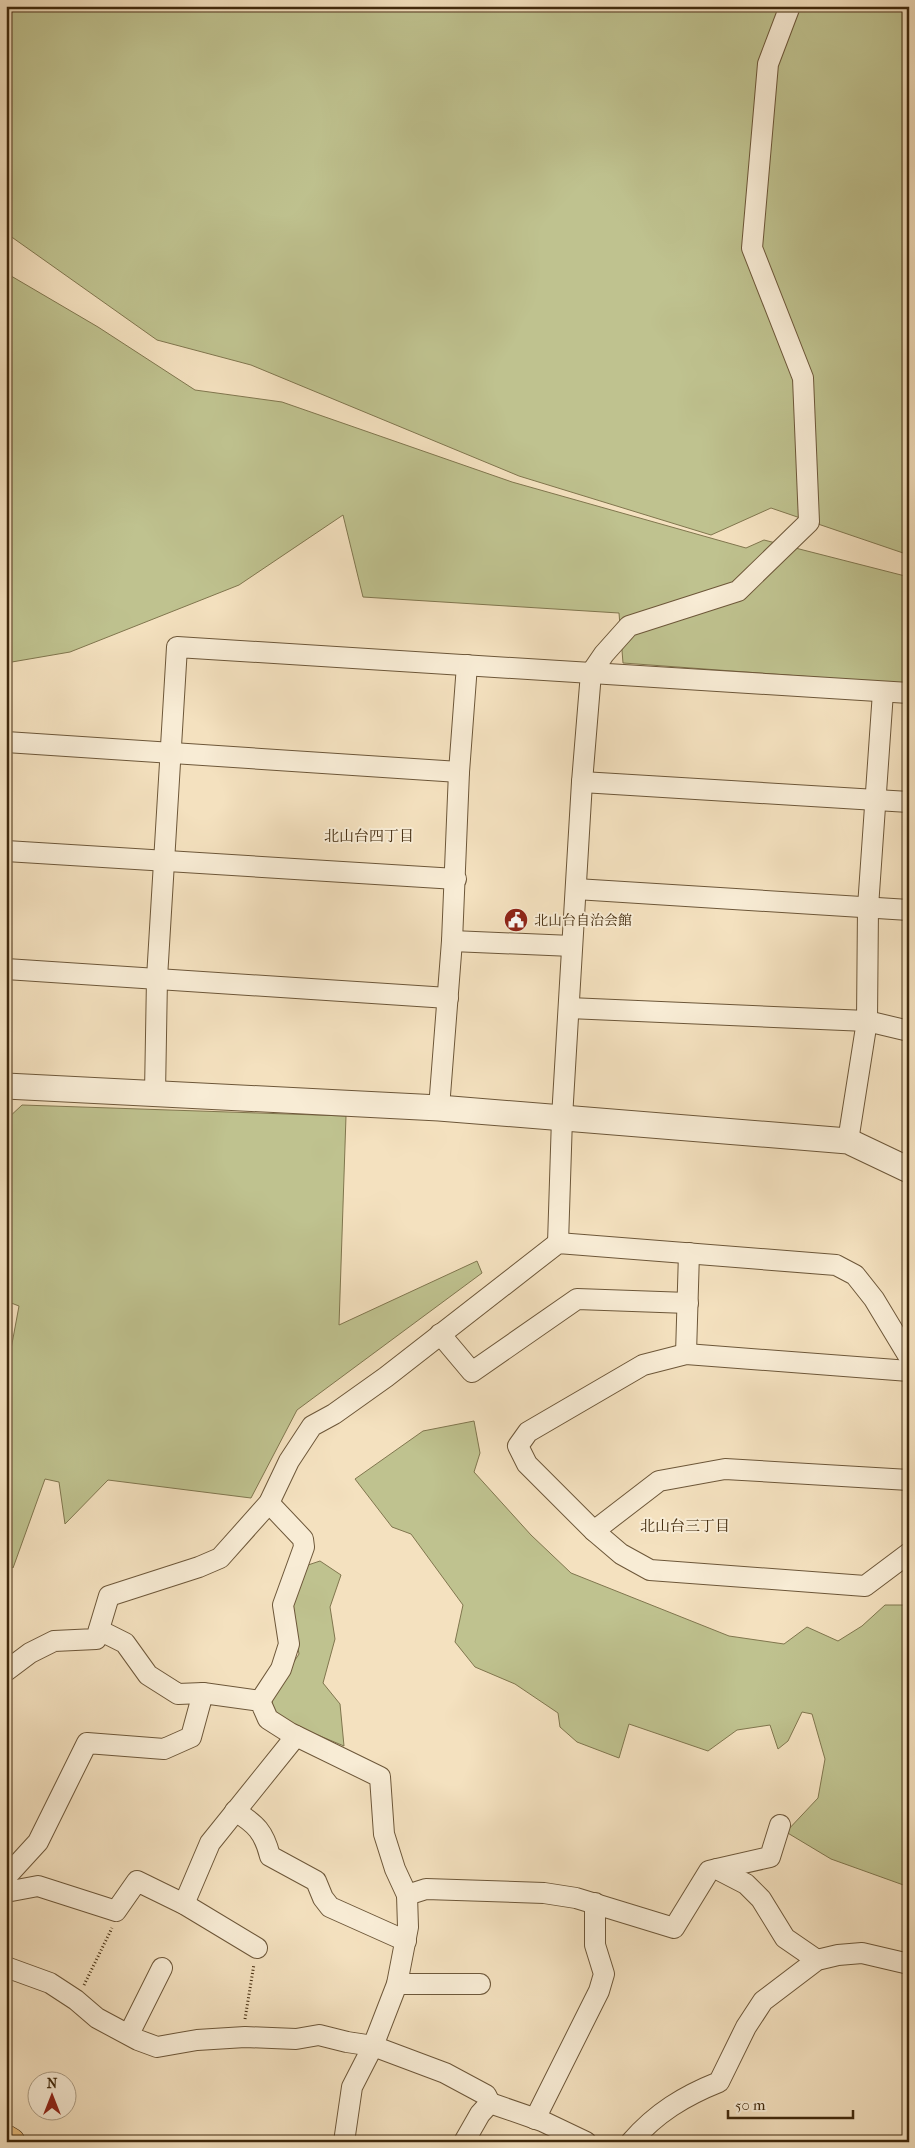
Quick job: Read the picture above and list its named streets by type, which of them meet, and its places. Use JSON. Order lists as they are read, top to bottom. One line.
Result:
{"districts":["北山台四丁目","北山台三丁目"],"places":{"public building":["北山台自治会館"]},"scale_bar":"50 m","north":"top"}
